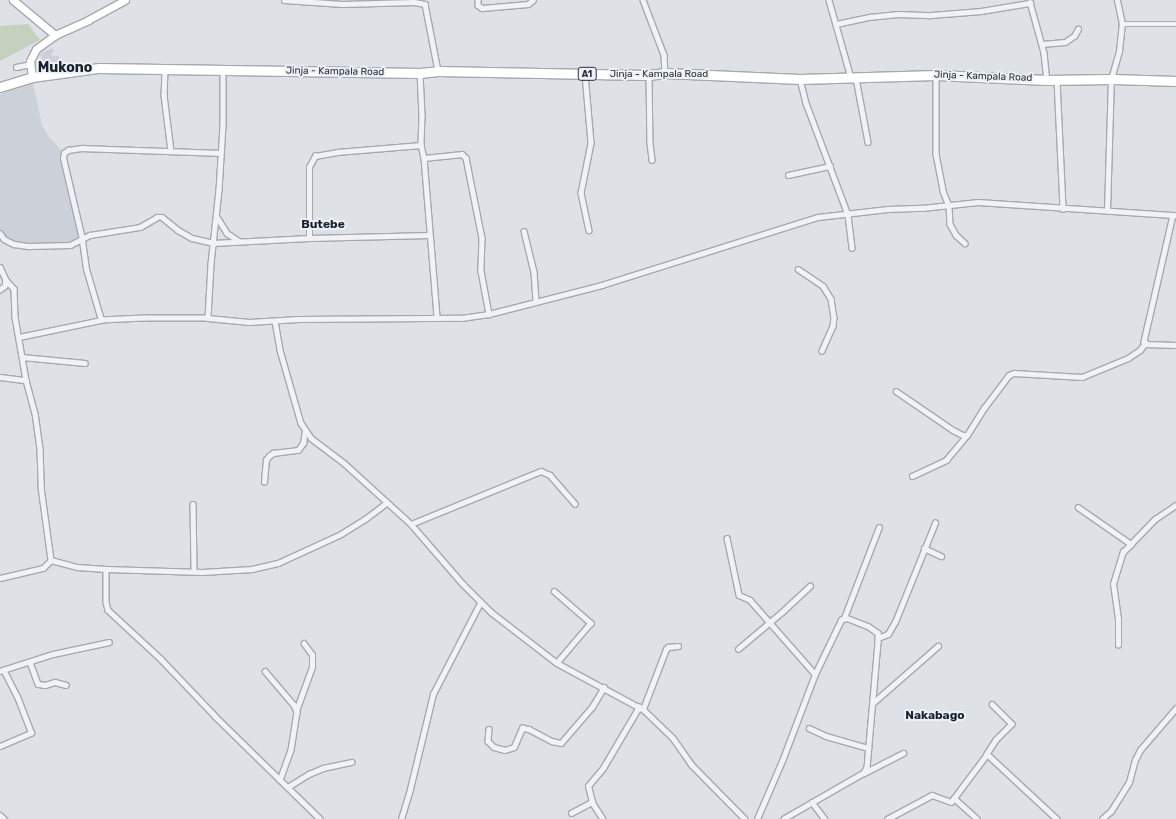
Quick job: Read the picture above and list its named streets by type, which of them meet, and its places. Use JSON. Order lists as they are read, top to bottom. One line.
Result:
{"streets":{"highway":["Jinja - Kampala Road","A1"]},"districts":["Mukono","Butebe","Nakabago"]}
